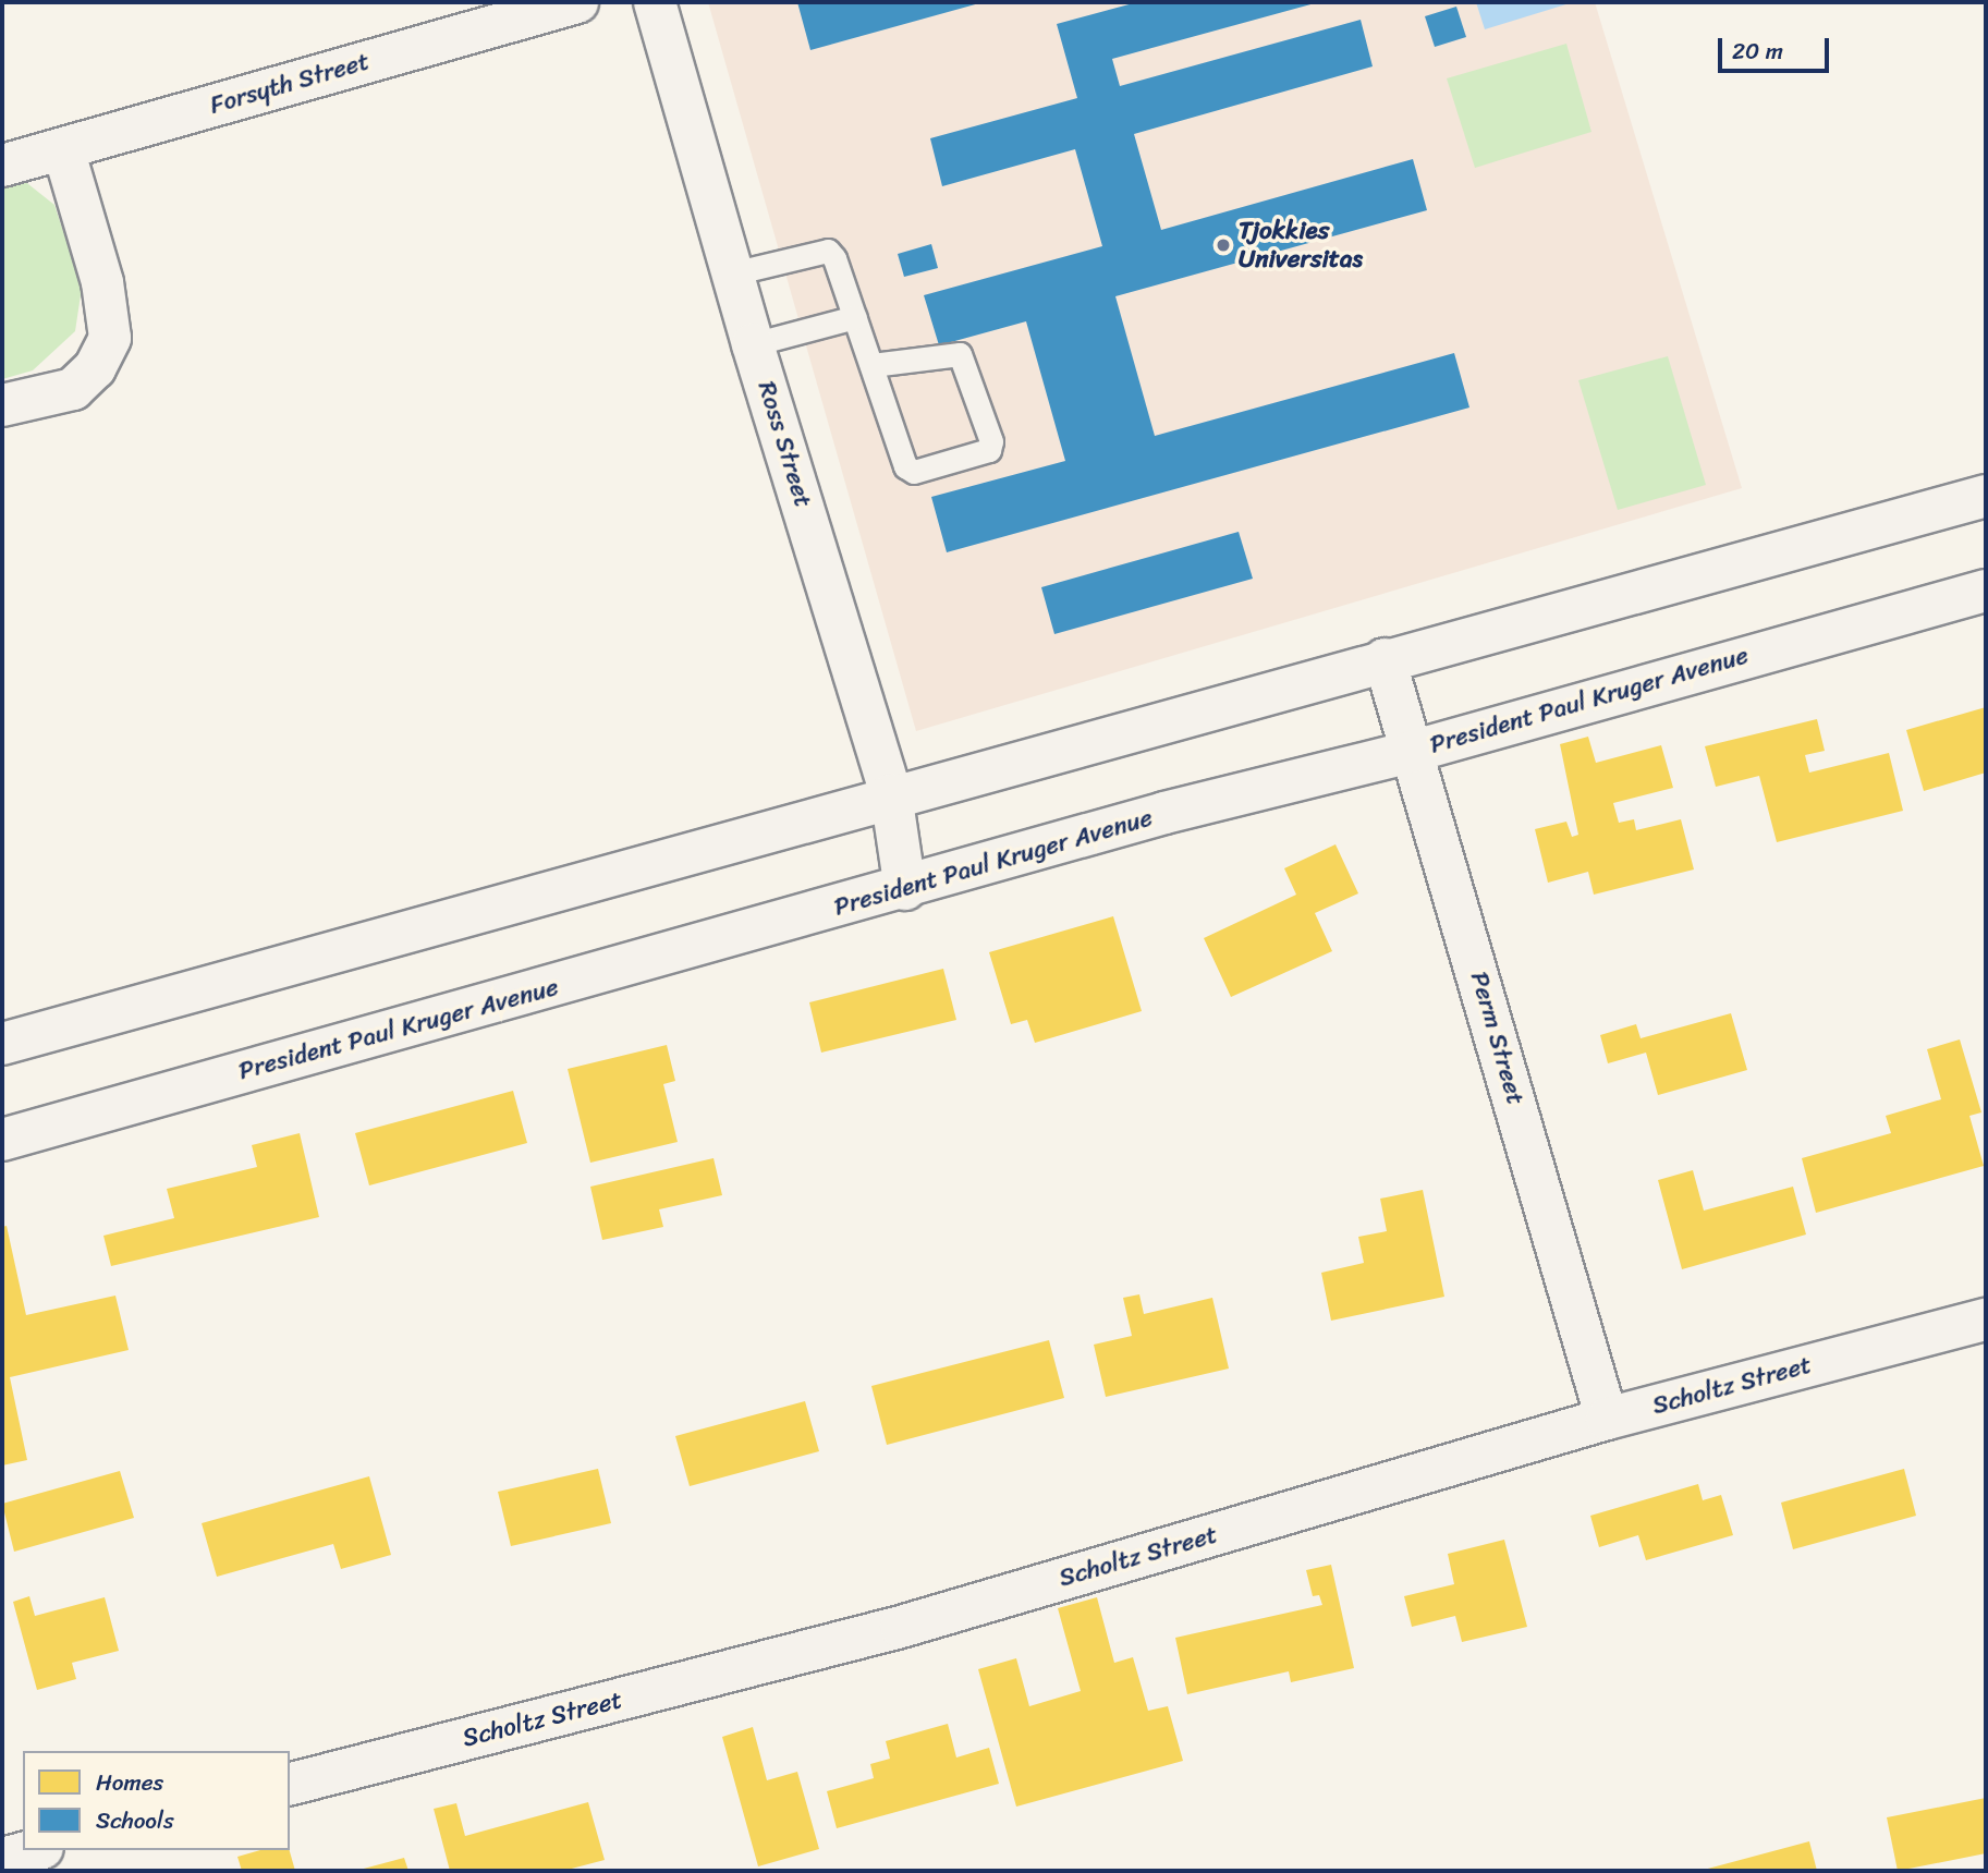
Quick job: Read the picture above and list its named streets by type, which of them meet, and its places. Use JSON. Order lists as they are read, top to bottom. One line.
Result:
{"streets":{"street":["Forsyth Street","Ross Street","President Paul Kruger Avenue","Perm Street","Scholtz Street"]},"crossings":[["Ross Street","President Paul Kruger Avenue"],["President Paul Kruger Avenue","Perm Street"],["Perm Street","Scholtz Street"]],"places":["Tjokkies Universitas"],"legend":["Homes","Schools"],"scale_bar":"20 m"}
